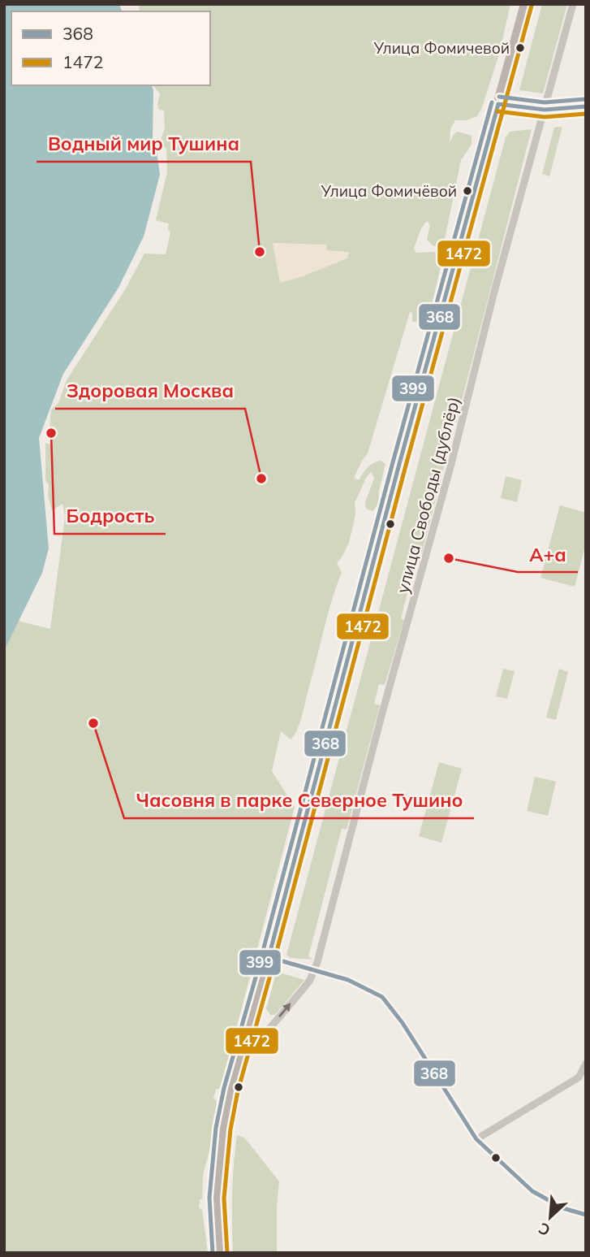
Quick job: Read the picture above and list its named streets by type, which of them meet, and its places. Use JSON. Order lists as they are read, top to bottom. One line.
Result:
{"streets":{"street":["улица Свободы (дублёр)"]},"places":["Улица Фомичевой","Улица Фомичёвой","Водный мир Тушина","Бодрость","Здоровая Москва","А+а","Часовня в парке Северное Тушино"],"lines":["transit line 1472","transit line 399","transit line 368"],"legend":["368","1472"],"north":"bottom left"}
